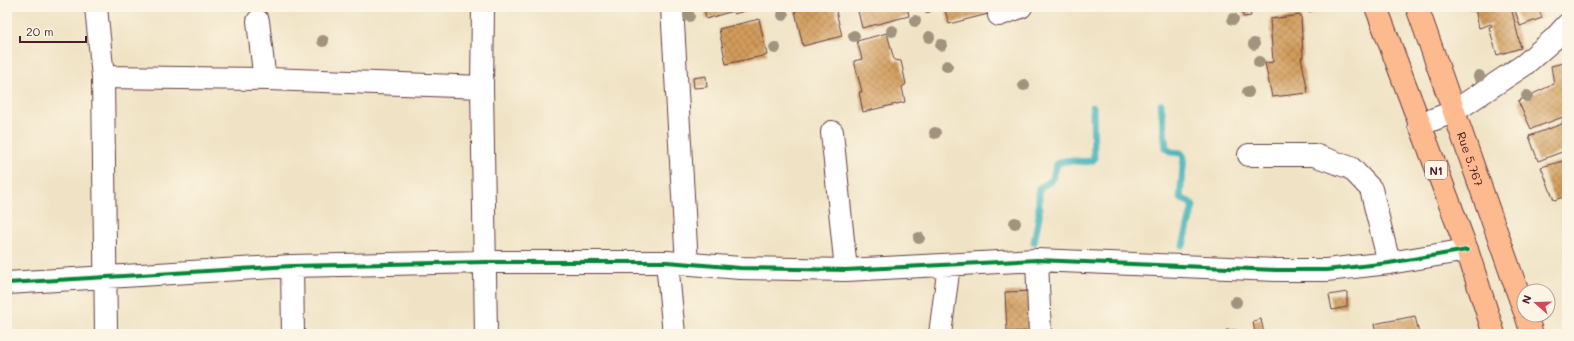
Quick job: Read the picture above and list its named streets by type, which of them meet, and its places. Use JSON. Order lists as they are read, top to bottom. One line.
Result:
{"streets":{"highway":["Rue 5.767","N1"]},"scale_bar":"20 m","north":"left"}
